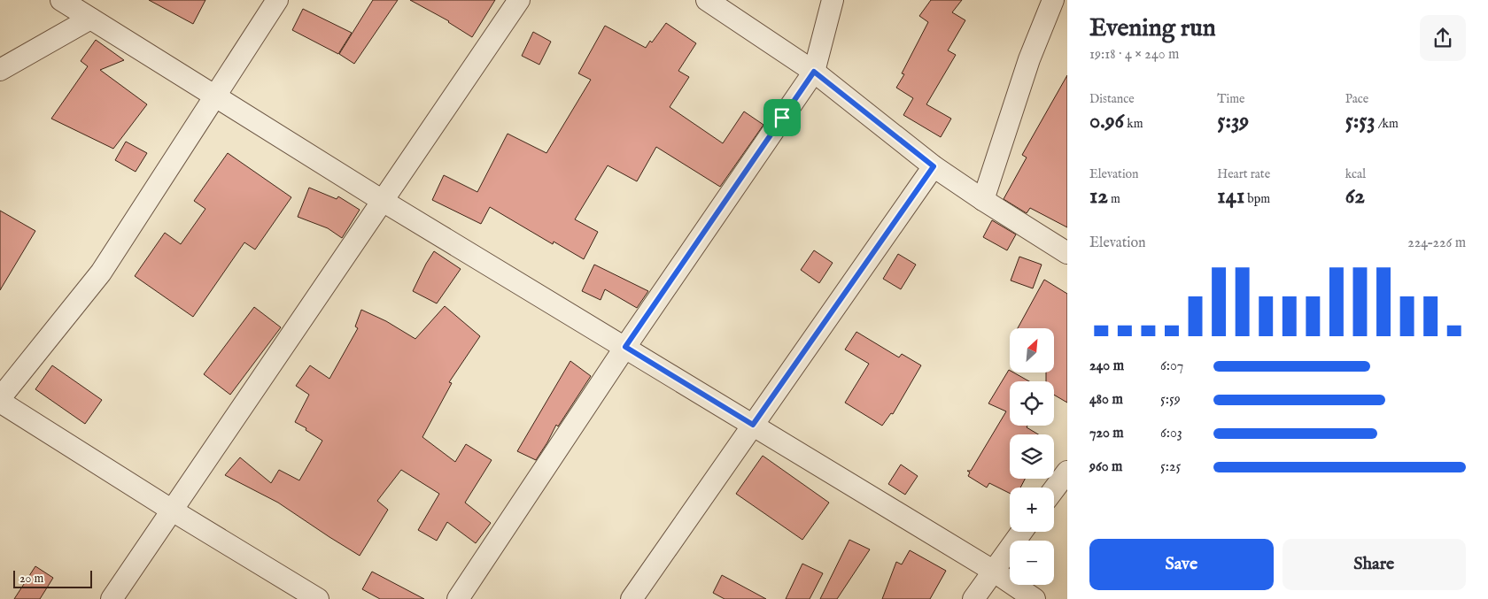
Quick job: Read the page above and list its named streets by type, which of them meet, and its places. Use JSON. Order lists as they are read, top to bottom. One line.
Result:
{"scale_bar":"20 m","north":"top right","page":{"heading":["Evening run","19:18 · 4 × 240 m"],"stats":[["Distance","0.96 km"],["Time","5:39"],["Pace","5:53 /km"],["Elevation","12 m"],["Heart rate","141 bpm"],["kcal","62"]],"chart":["Elevation","224–226 m"],"map_buttons":["+","−"],"list":[{"name":"240 m","note":"6:07"},{"name":"480 m","note":"5:59"},{"name":"720 m","note":"6:03"},{"name":"960 m","note":"5:25"}],"buttons":["Save","Share"],"scale":"20 m"}}
